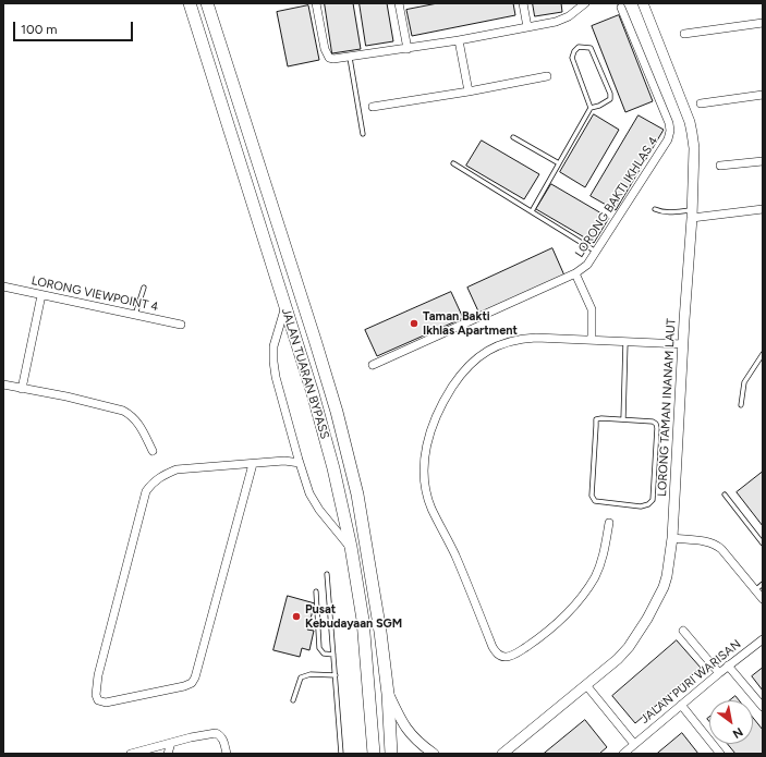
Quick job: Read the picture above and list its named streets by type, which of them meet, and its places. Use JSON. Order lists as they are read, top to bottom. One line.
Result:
{"streets":{"highway":["JALAN TUARAN BYPASS"],"main road":["LORONG TAMAN INANAM LAUT"],"street":["LORONG BAKTI IKHLAS 4","LORONG VIEWPOINT 4","JALAN PURI WARISAN"]},"places":["Taman Bakti Ikhlas Apartment","Pusat Kebudayaan SGM"],"scale_bar":"100 m","north":"bottom right"}
